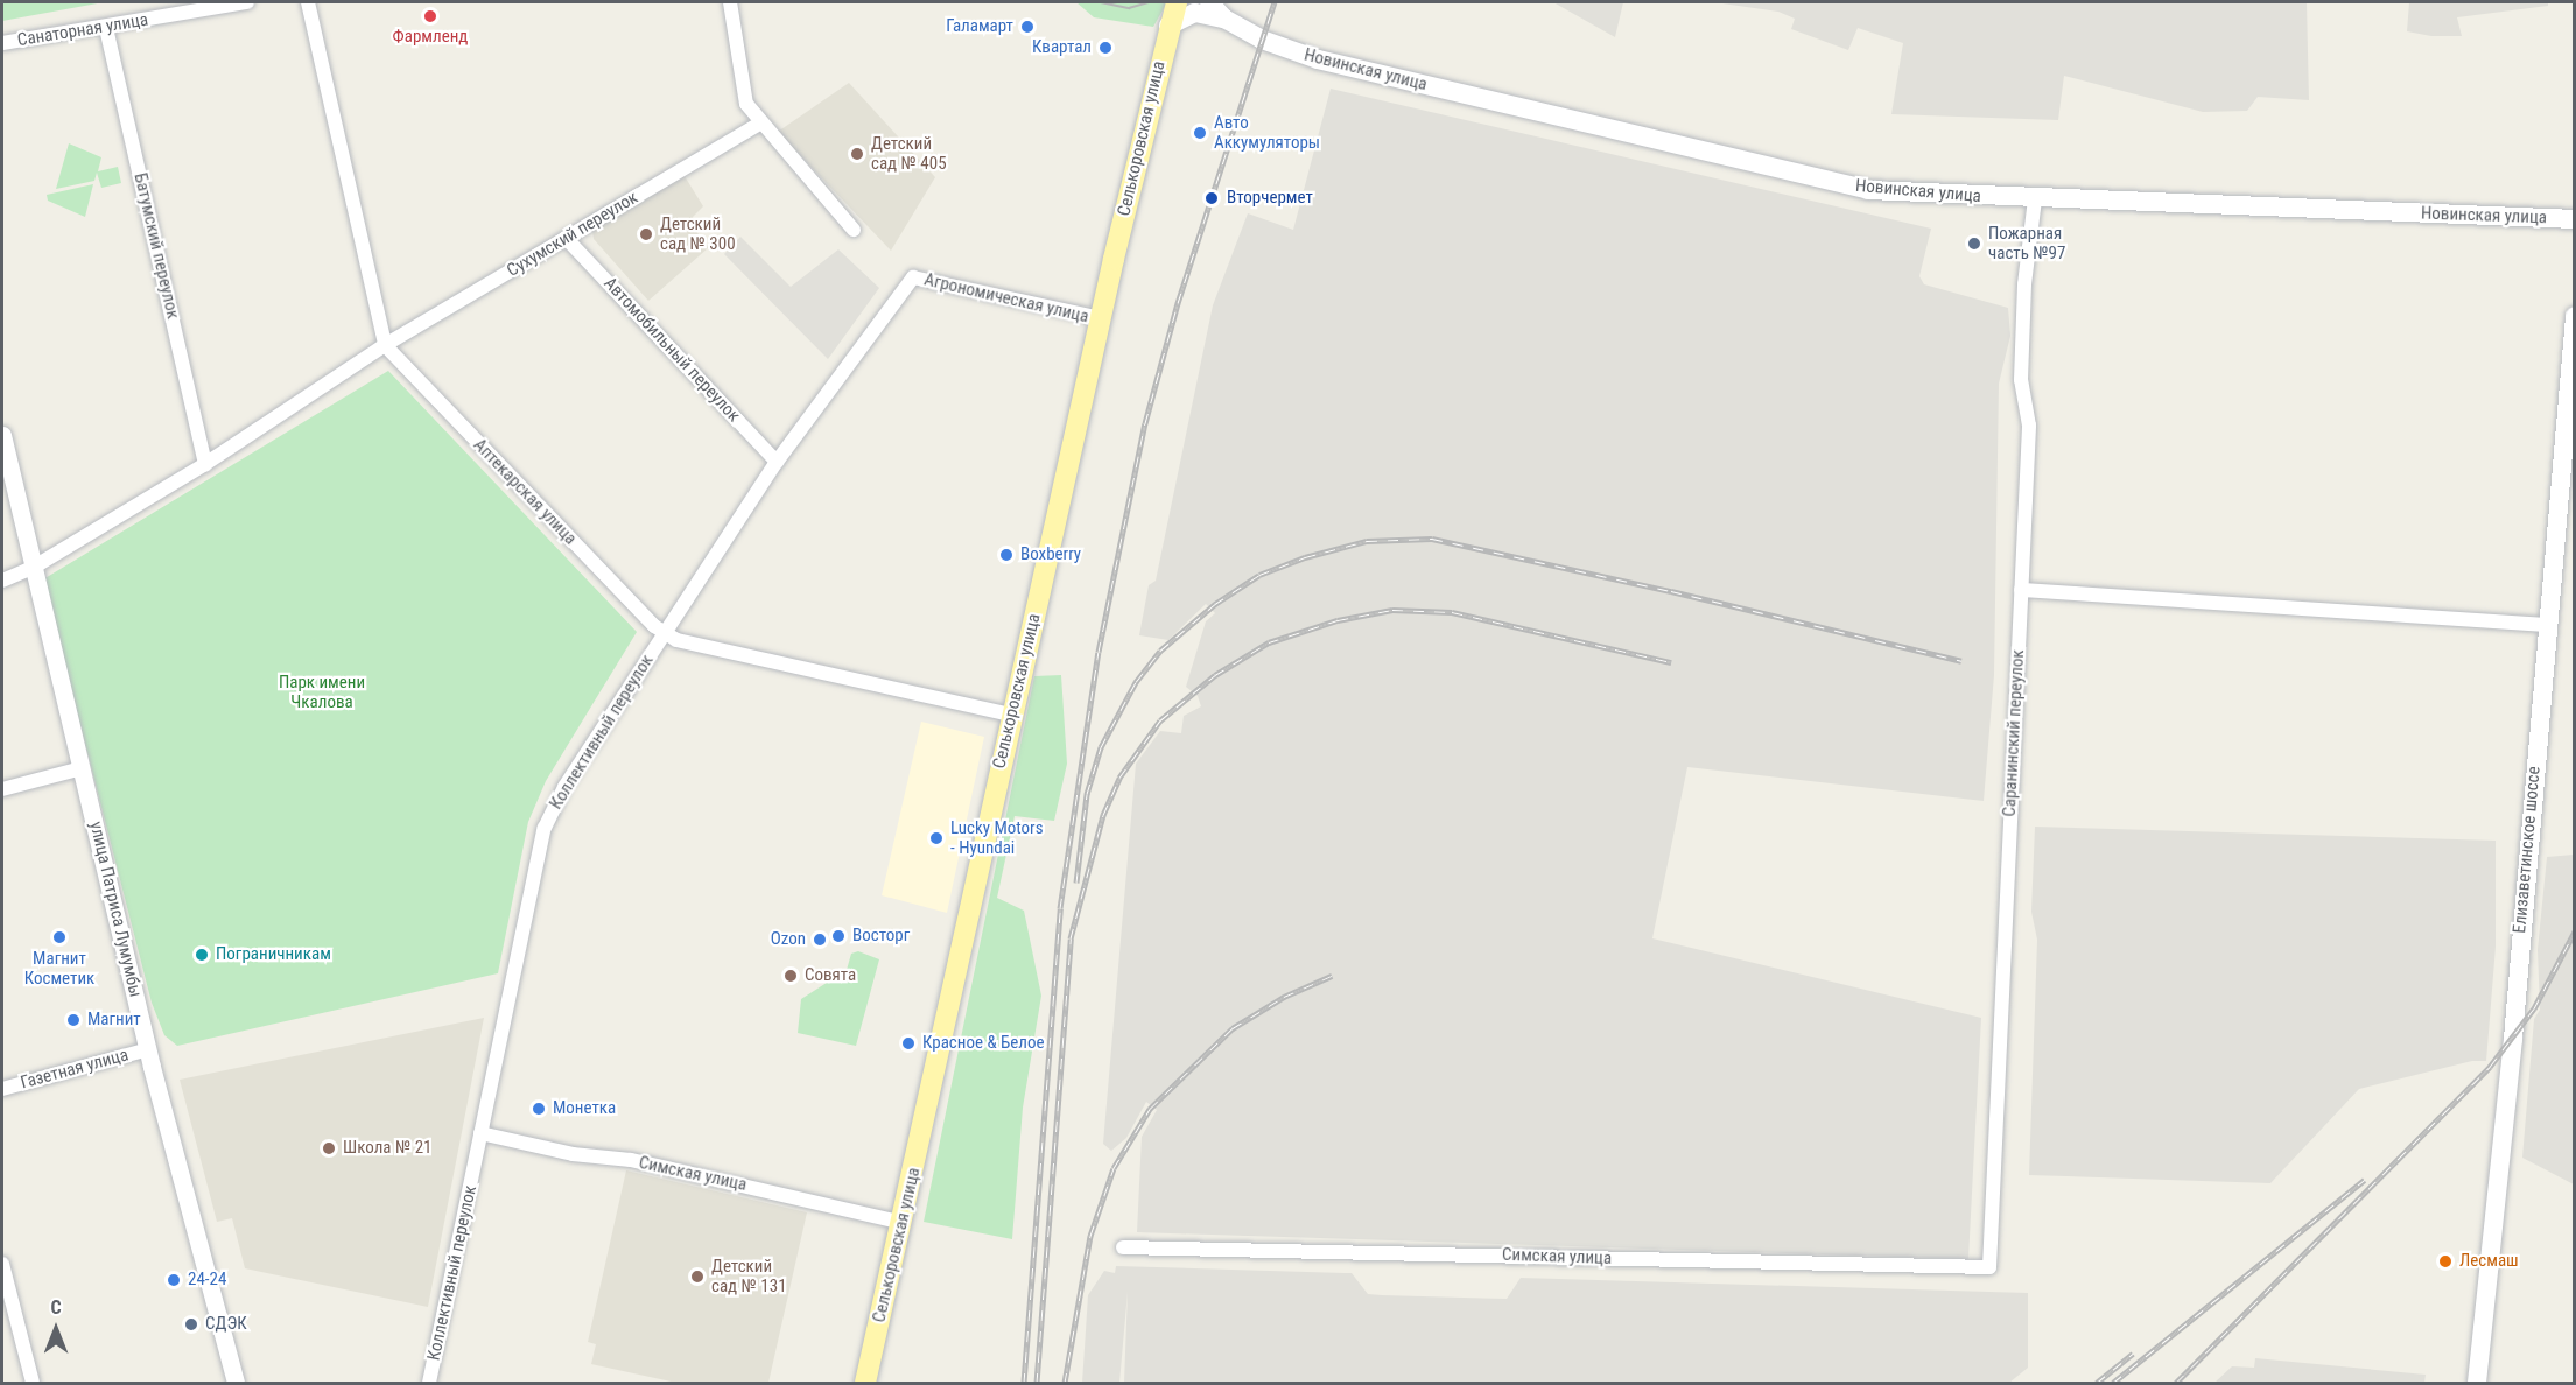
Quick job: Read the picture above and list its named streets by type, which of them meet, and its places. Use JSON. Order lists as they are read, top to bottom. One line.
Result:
{"streets":{"main road":["Новинская улица","Селькоровская улица","Елизаветинское шоссе"],"street":["Санаторная улица","Сухумский переулок","Батумский переулок","Агрономическая улица","Автомобильный переулок","Аптекарская улица","Коллективный переулок","Саранинский переулок","улица Патриса Лумумбы","Газетная улица","Симская улица"]},"crossings":[["Санаторная улица","Батумский переулок"],["Новинская улица","Саранинский переулок"],["Селькоровская улица","Агрономическая улица"],["Селькоровская улица","Симская улица"],["Сухумский переулок","Батумский переулок"],["Сухумский переулок","Автомобильный переулок"],["Сухумский переулок","Аптекарская улица"],["Сухумский переулок","улица Патриса Лумумбы"],["Агрономическая улица","Коллективный переулок"],["Автомобильный переулок","Коллективный переулок"],["Аптекарская улица","Коллективный переулок"],["Коллективный переулок","Симская улица"],["Саранинский переулок","Симская улица"],["улица Патриса Лумумбы","Газетная улица"]],"parks":["Парк имени Чкалова"],"places":["Фармленд","Галамарт","Квартал","Авто Аккумуляторы","Детский сад № 405","Вторчермет","Детский сад № 300","Пожарная часть №97","Boxberry","Lucky Motors - Hyundai","Восторг","Магнит Косметик","Ozon","Пограничникам","Совята","Магнит","Красное & Белое","Монетка","Школа № 21","Лесмаш","Детский сад № 131","24-24","СДЭК"],"north":"top"}
